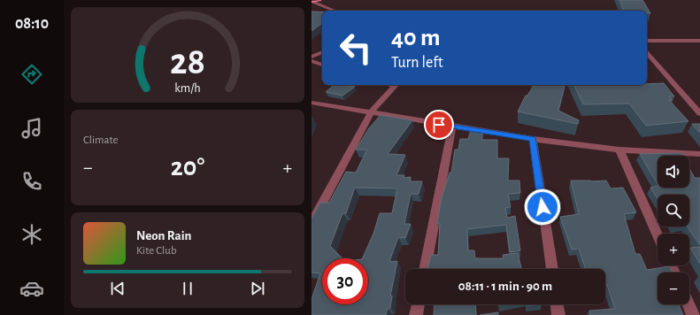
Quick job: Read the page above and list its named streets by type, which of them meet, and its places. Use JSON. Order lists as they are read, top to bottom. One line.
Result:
{"page":{"tabs":"08:10","turn":["40 m","Turn left"],"tile":"Climate","heat":["−","20°","+"],"map_buttons":["+","−"],"song":["Neon Rain","Kite Club"],"limit":"30","trip":"08:11 · 1 min · 90 m","gauge":["28","km/h"]}}
